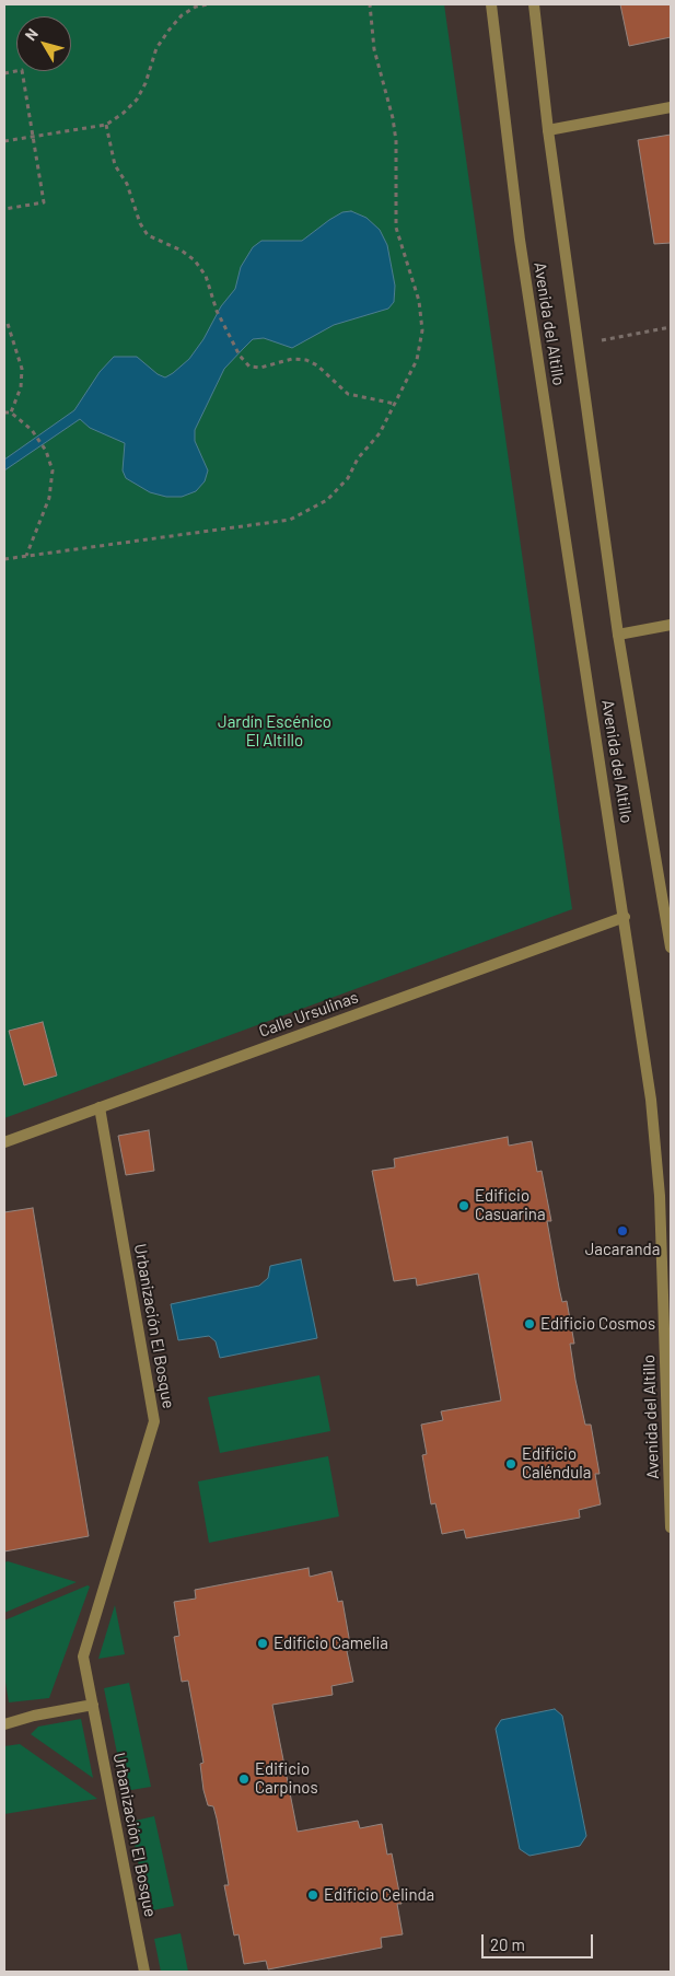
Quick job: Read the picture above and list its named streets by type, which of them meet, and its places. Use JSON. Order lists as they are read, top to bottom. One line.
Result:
{"streets":{"street":["Avenida del Altillo","Calle Ursulinas","Urbanización El Bosque"]},"crossings":[["Avenida del Altillo","Calle Ursulinas"],["Calle Ursulinas","Urbanización El Bosque"]],"parks":["Jardín Escénico El Altillo"],"places":["Edificio Casuarina","Jacaranda","Edificio Cosmos","Edificio Caléndula","Edificio Camelia","Edificio Carpinos","Edificio Celinda"],"scale_bar":"20 m","north":"top left"}
